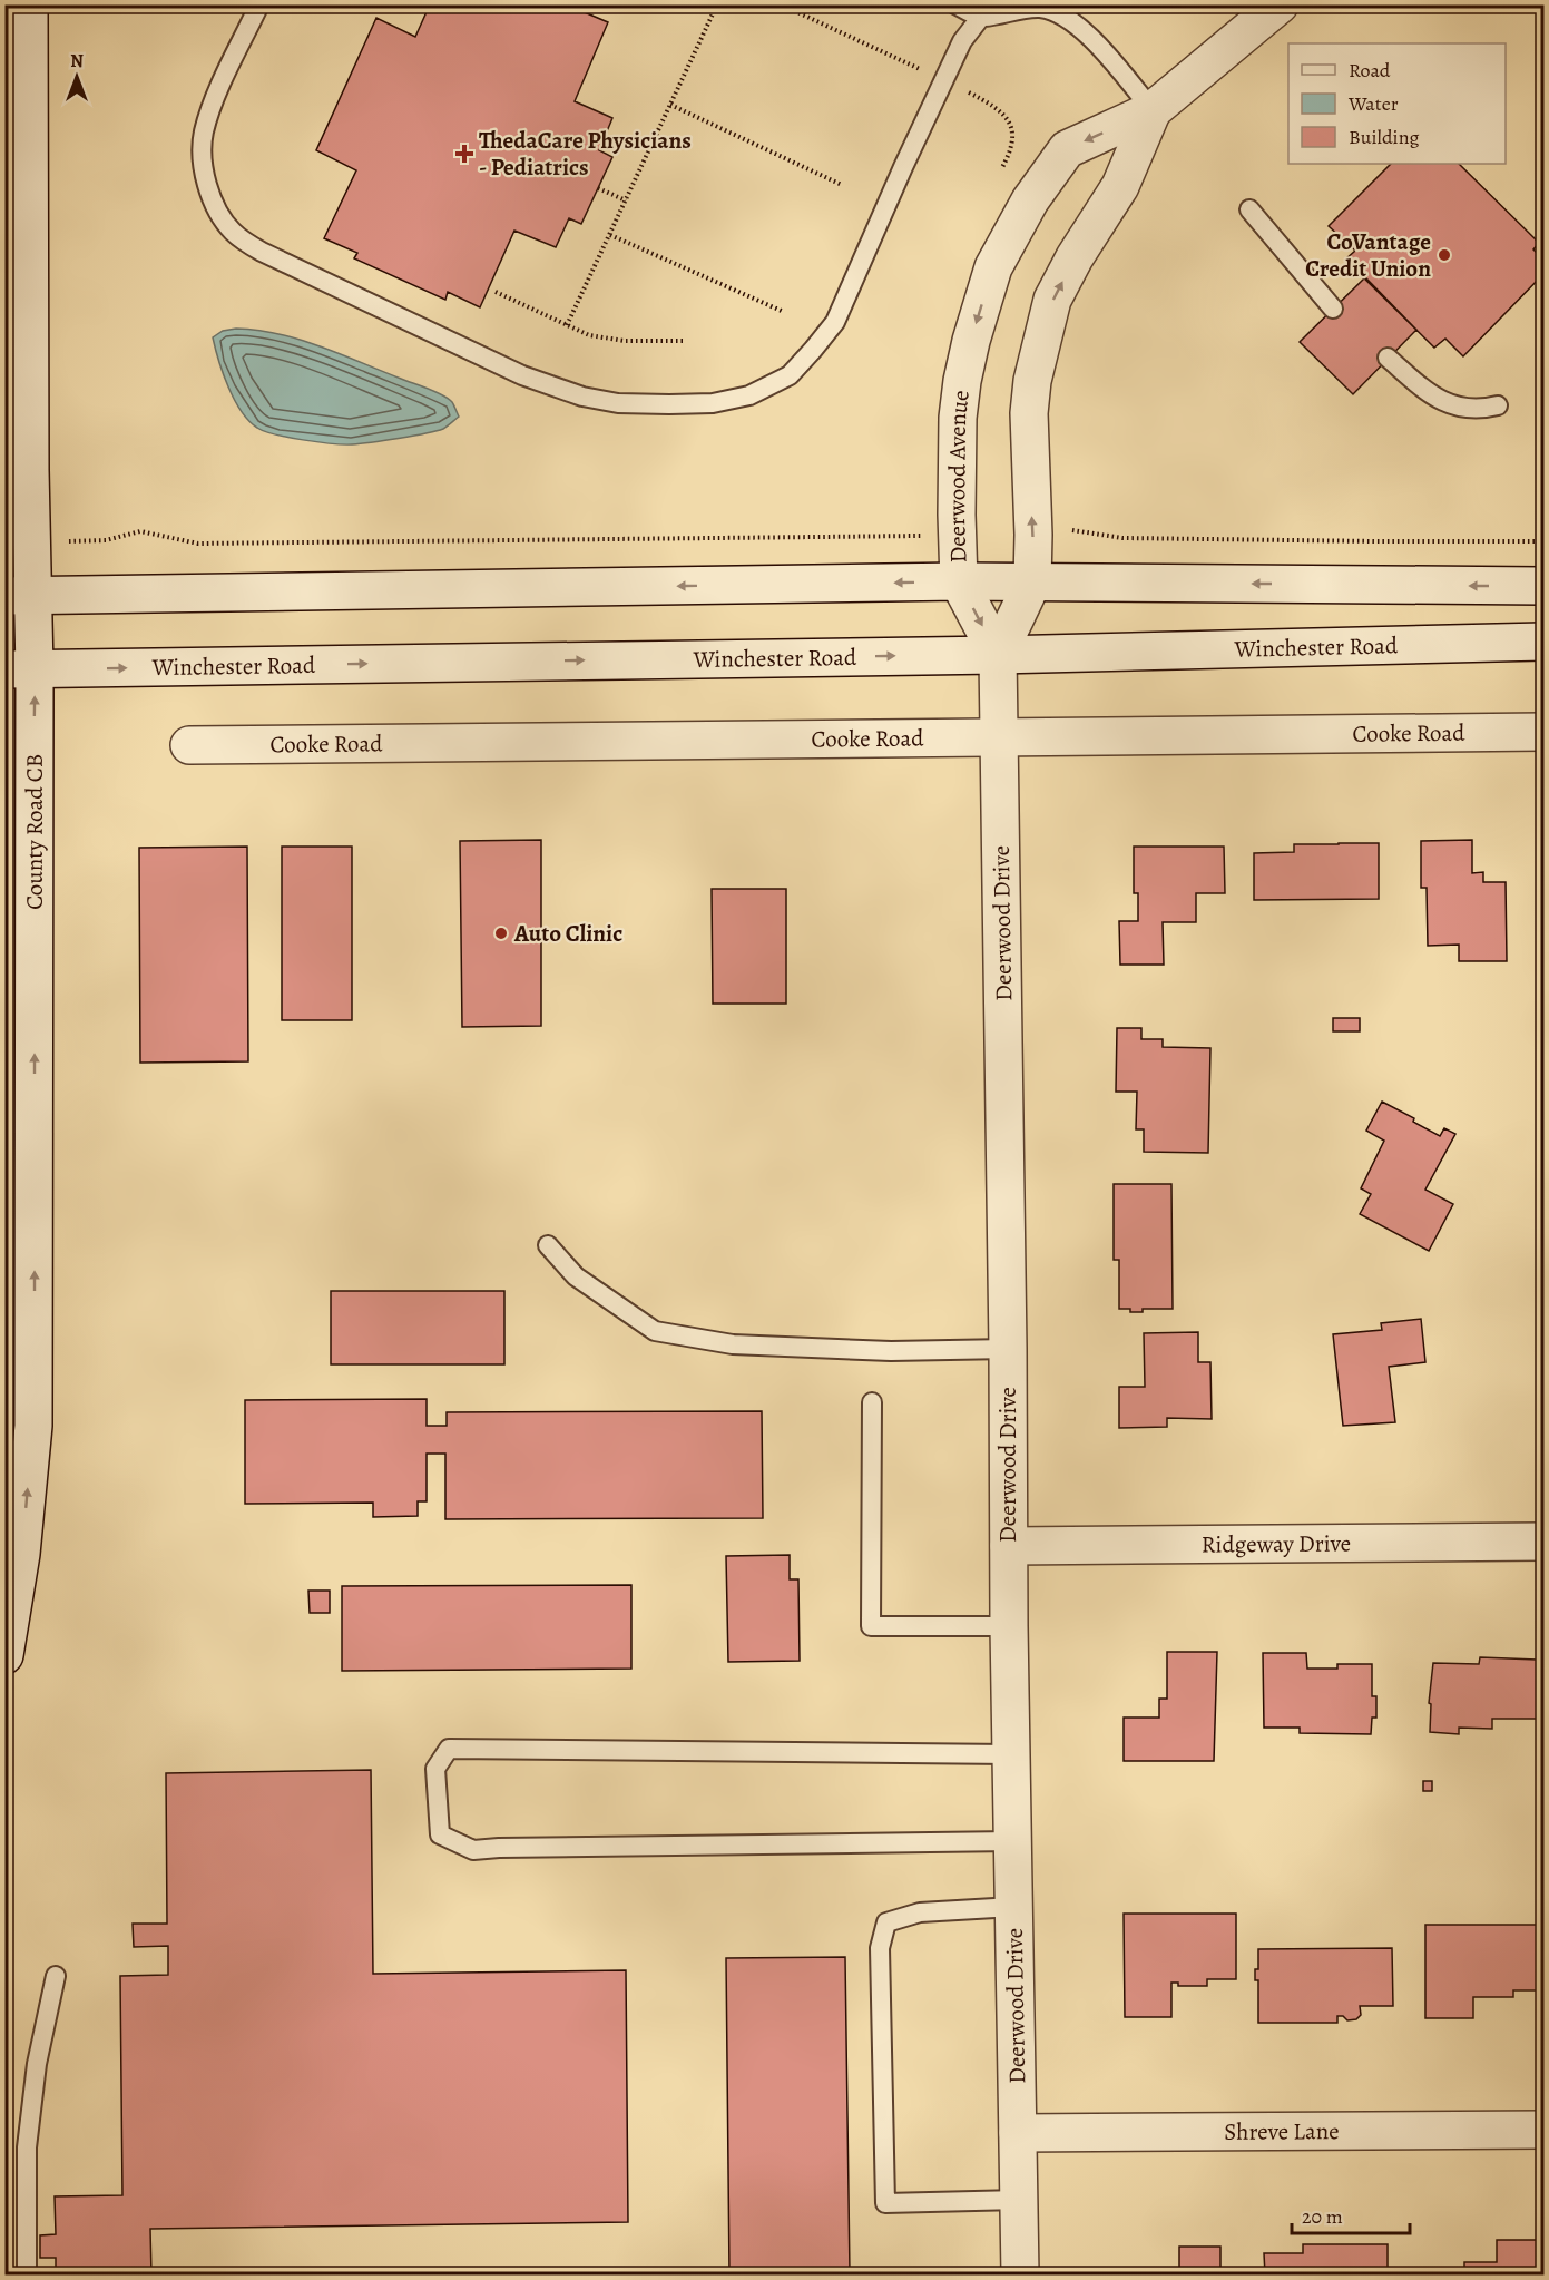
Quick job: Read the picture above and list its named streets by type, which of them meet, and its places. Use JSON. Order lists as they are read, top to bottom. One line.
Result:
{"streets":{"street":["Deerwood Avenue","Winchester Road","Cooke Road","County Road CB","Deerwood Drive","Ridgeway Drive","Shreve Lane"]},"crossings":[["Deerwood Avenue","Winchester Road"],["Deerwood Avenue","Deerwood Drive"],["Winchester Road","County Road CB"],["Winchester Road","Deerwood Drive"],["Cooke Road","Deerwood Drive"],["Deerwood Drive","Ridgeway Drive"],["Deerwood Drive","Shreve Lane"]],"one_way":["County Road CB"],"places":{"health":["ThedaCare Physicians - Pediatrics"],"other":["CoVantage Credit Union","Auto Clinic"]},"legend":["Road","Water","Building"],"scale_bar":"20 m","north":"top"}
